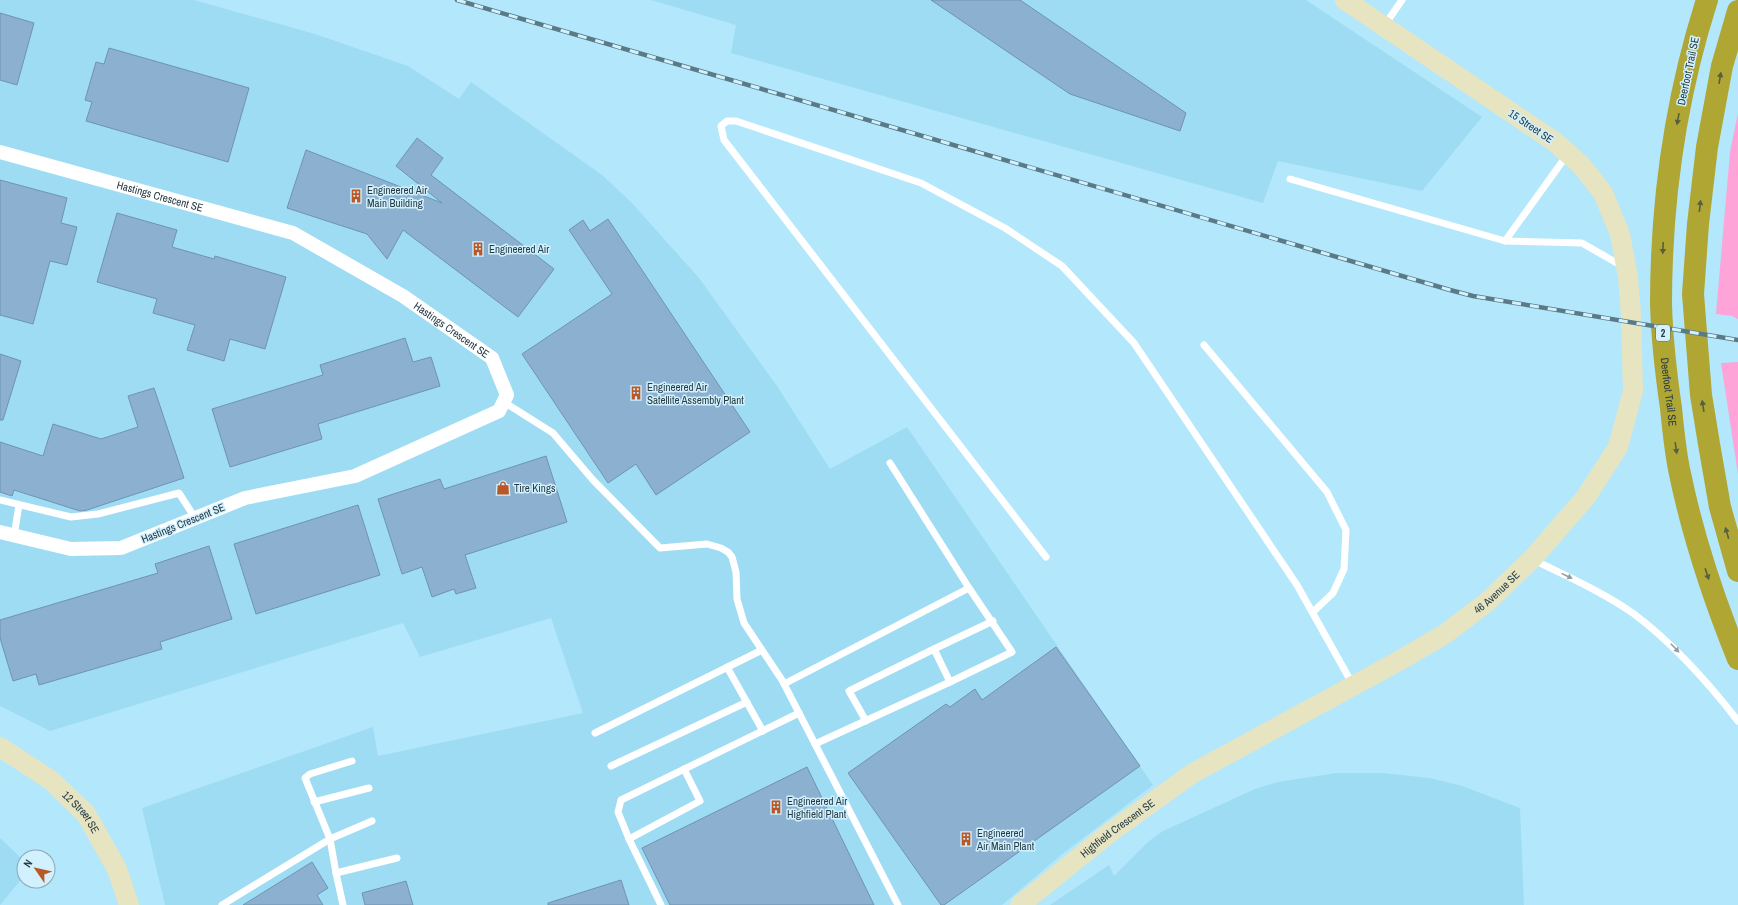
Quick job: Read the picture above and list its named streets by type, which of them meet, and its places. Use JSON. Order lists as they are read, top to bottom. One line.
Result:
{"streets":{"highway":["Deerfoot Trail SE","2"],"street":["15 Street SE","Hastings Crescent SE","46 Avenue SE","12 Street SE","Highfield Crescent SE"]},"crossings":[["15 Street SE","46 Avenue SE"],["46 Avenue SE","Highfield Crescent SE"]],"places":{"building":["Engineered Air Main Building","Engineered Air","Engineered Air Satellite Assembly Plant","Engineered Air Highfield Plant","Engineered Air Main Plant"],"shop":["Tire Kings"]},"north":"top left"}
